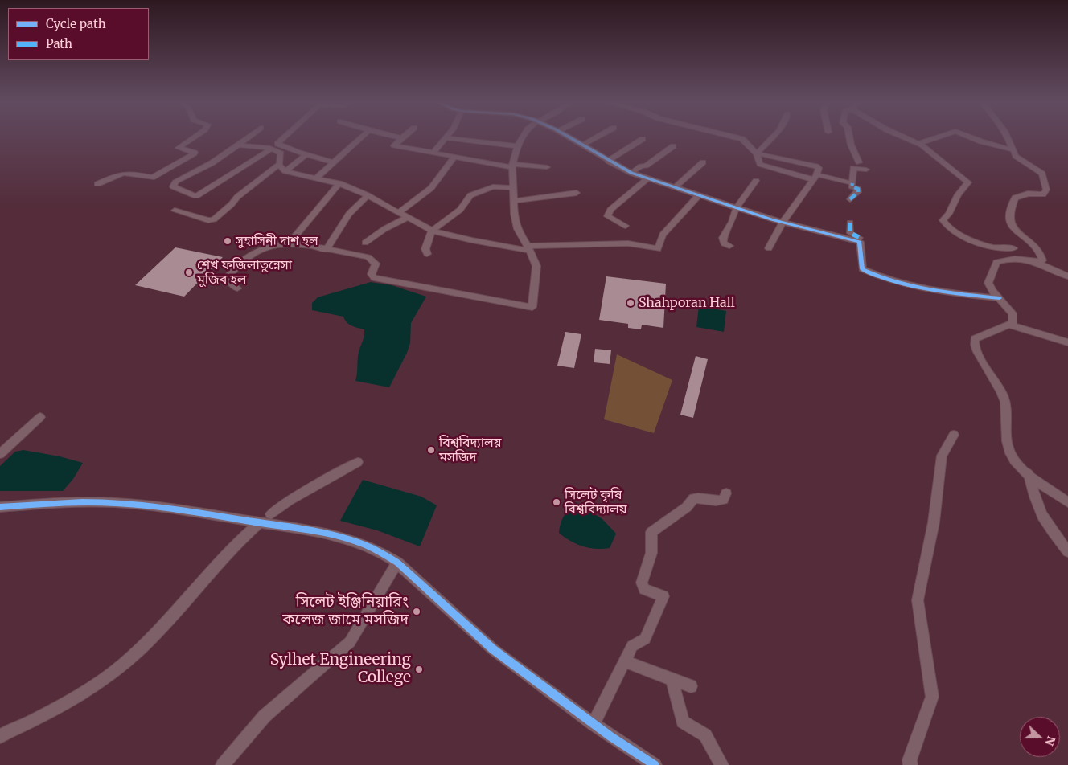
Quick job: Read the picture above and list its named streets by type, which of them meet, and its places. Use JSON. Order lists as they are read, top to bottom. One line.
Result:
{"places":["সুহাসিনী দাশ হল","শেখ ফজিলাতুন্নেসা মুজিব হল","Shahporan Hall","বিশ্ববিদ্যালয় মসজিদ","সিলেট কৃষি বিশ্ববিদ্যালয়","সিলেট ইঞ্জিনিয়ারিং কলেজ জামে মসজিদ","Sylhet Engineering College"],"legend":["Cycle path","Path"],"north":"right"}
